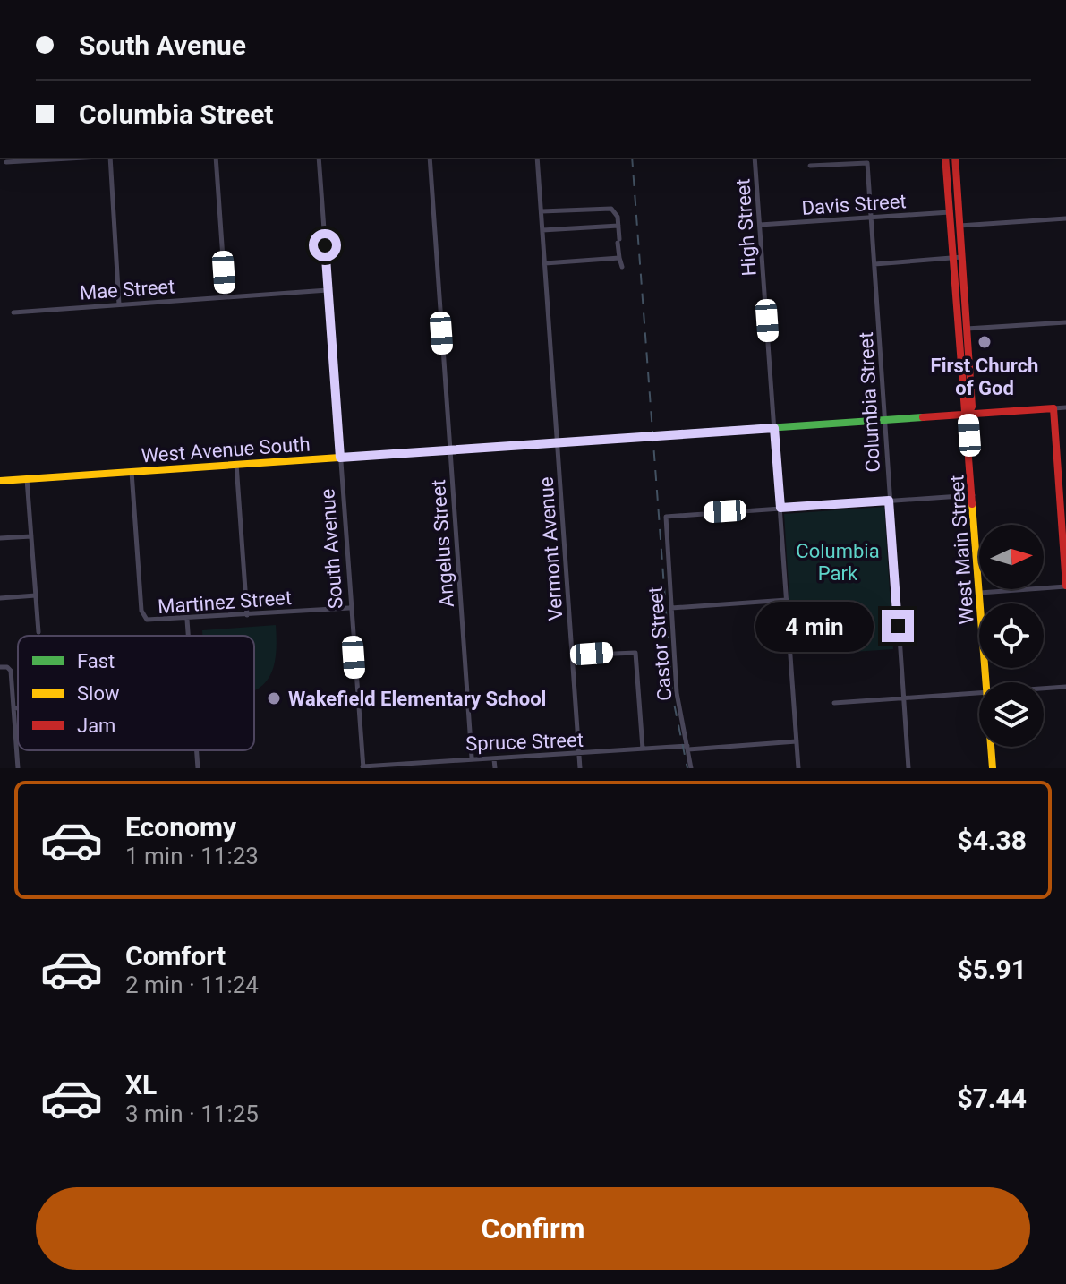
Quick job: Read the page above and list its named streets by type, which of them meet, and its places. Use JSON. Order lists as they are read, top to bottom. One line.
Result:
{"streets":{"street":["Davis Street","High Street","Mae Street","Columbia Street","West Avenue South","Angelus Street","South Avenue","Vermont Avenue","West Main Street","Martinez Street","Castor Street","Spruce Street"]},"crossings":[["Davis Street","High Street"],["Davis Street","Columbia Street"],["Davis Street","West Main Street"],["High Street","West Avenue South"],["High Street","Castor Street"],["High Street","Spruce Street"],["Mae Street","South Avenue"],["Columbia Street","West Avenue South"],["West Avenue South","Angelus Street"],["West Avenue South","South Avenue"],["West Avenue South","Vermont Avenue"],["West Avenue South","West Main Street"],["West Avenue South","Martinez Street"],["Angelus Street","Spruce Street"],["South Avenue","Martinez Street"],["South Avenue","Spruce Street"],["Vermont Avenue","Spruce Street"],["Castor Street","Spruce Street"]],"parks":["Columbia Park"],"places":["First Church of God","Wakefield Elementary School"],"legend":["Fast","Slow","Jam"],"north":"right","page":{"banner":["South Avenue","Columbia Street"],"bubble":"4 min","list":[{"name":"Economy","note":"1 min · 11:23","value":"$4.38"},{"name":"Comfort","note":"2 min · 11:24","value":"$5.91"},{"name":"XL","note":"3 min · 11:25","value":"$7.44"}],"buttons":"Confirm"}}
